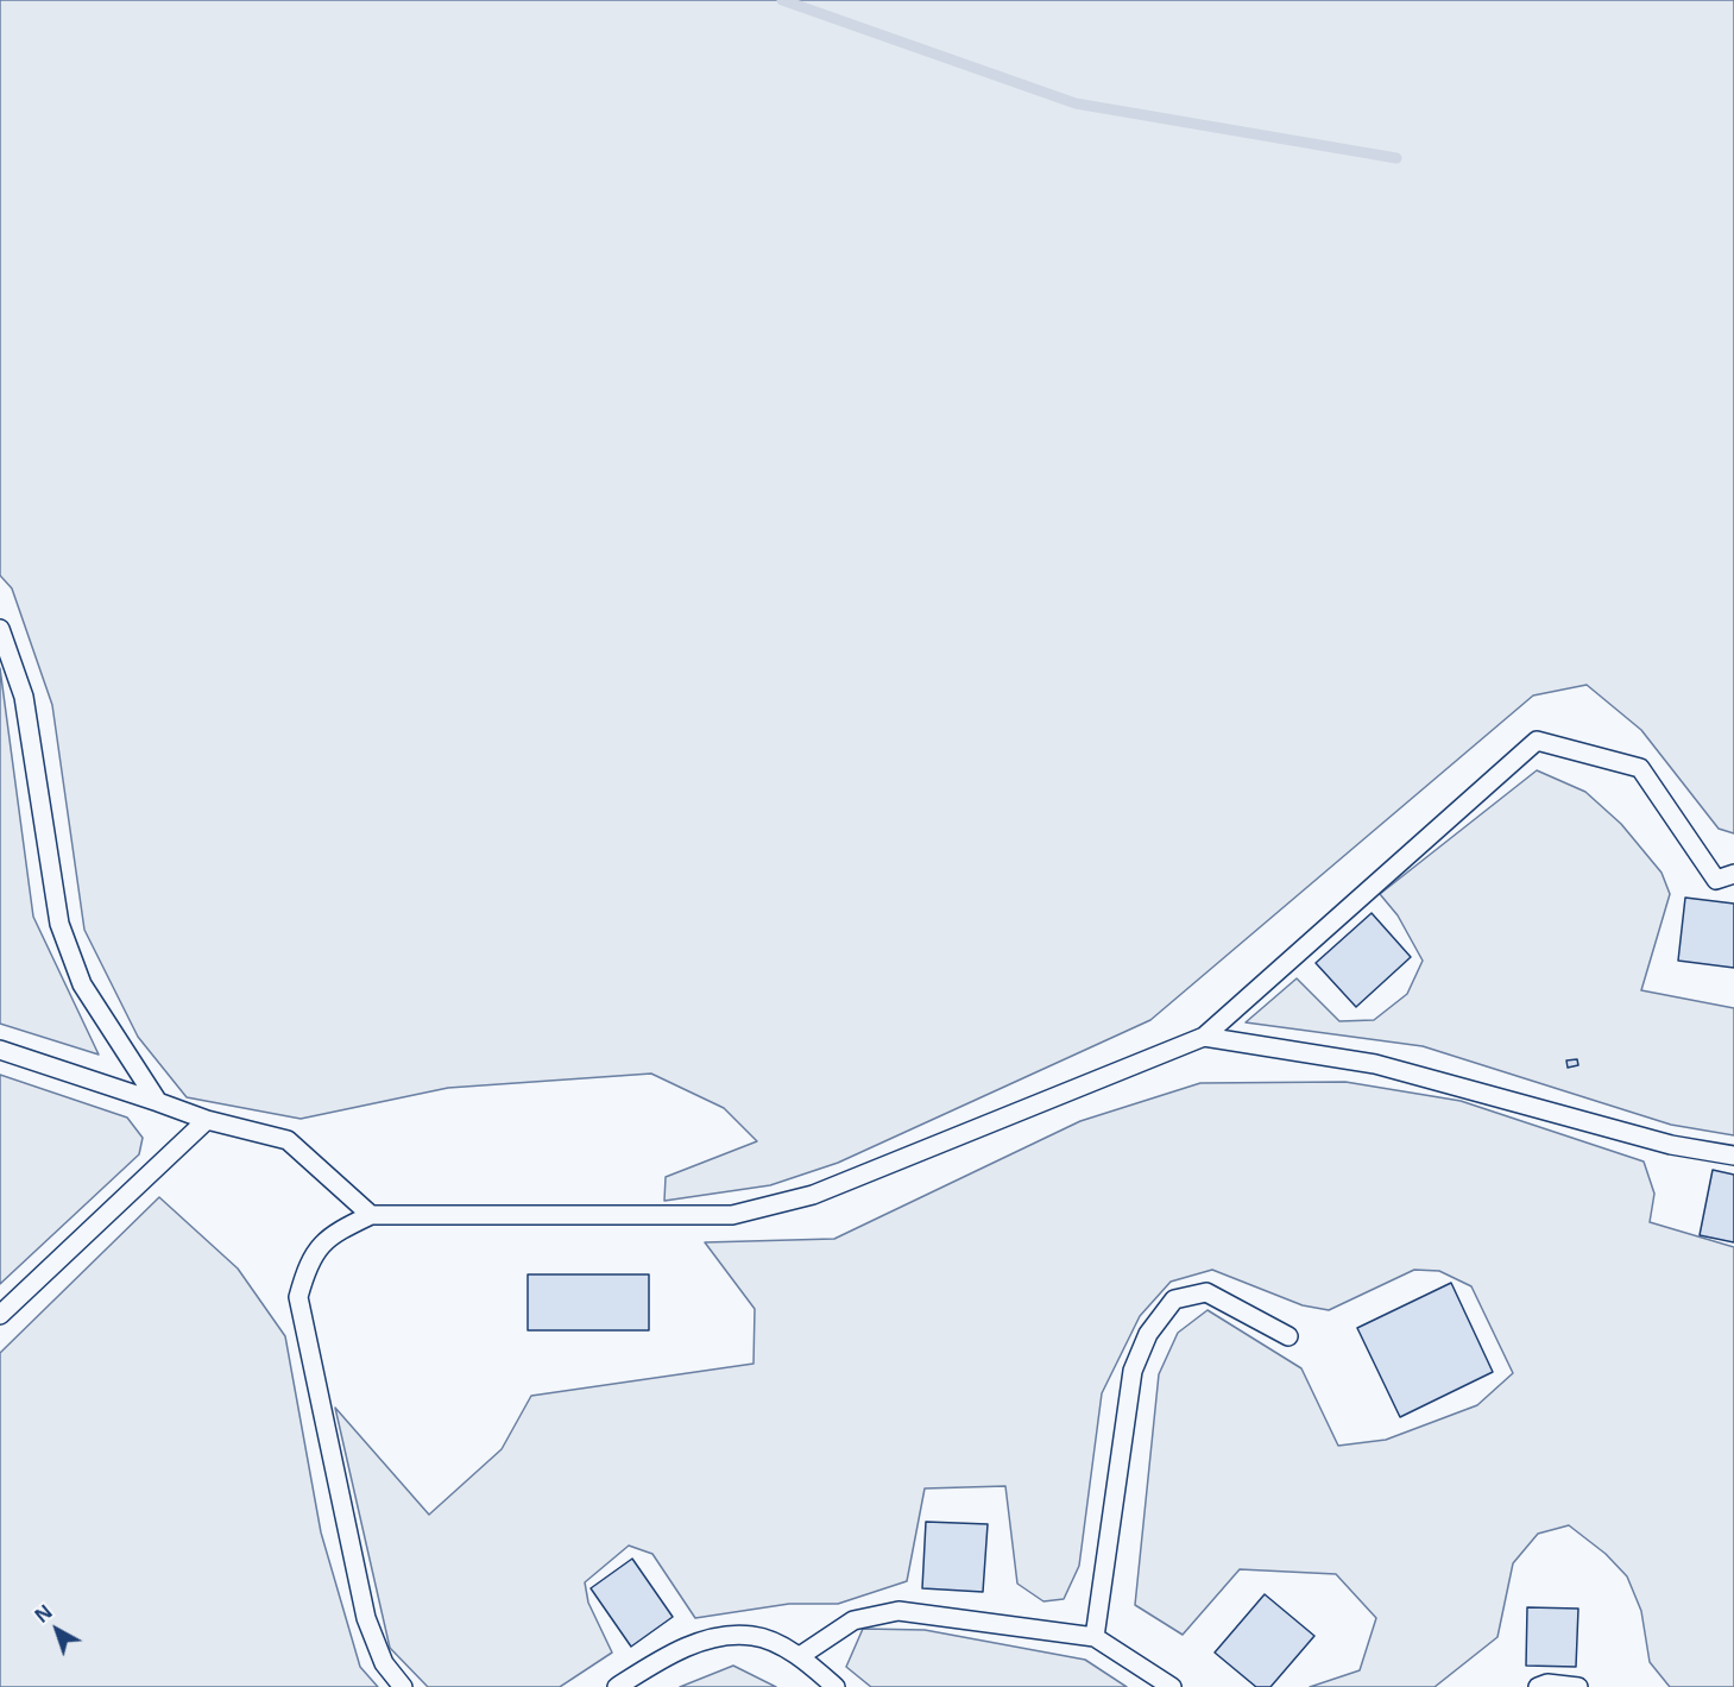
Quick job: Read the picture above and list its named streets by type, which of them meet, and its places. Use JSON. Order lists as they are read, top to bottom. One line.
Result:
{"north":"top left"}
